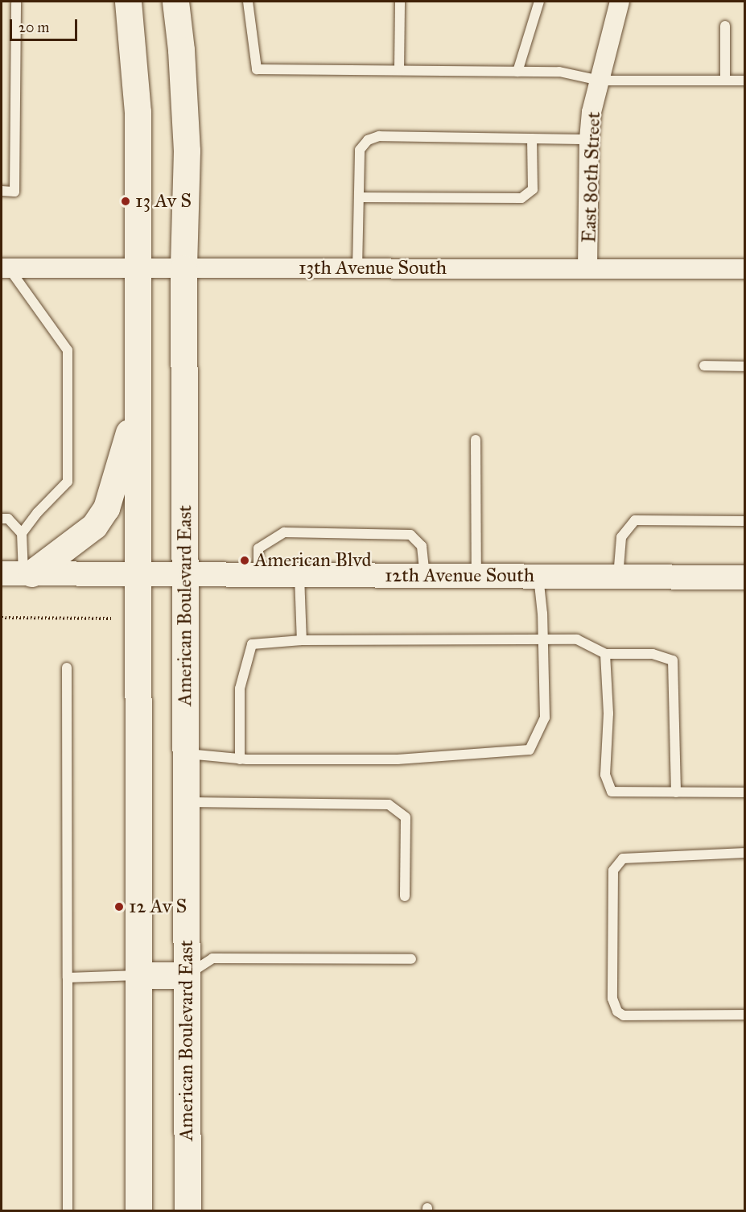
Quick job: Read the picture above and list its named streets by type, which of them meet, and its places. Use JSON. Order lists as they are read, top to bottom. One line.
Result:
{"streets":{"main road":["American Boulevard East"],"street":["East 80th Street","13th Avenue South","12th Avenue South"]},"crossings":[["East 80th Street","13th Avenue South"],["13th Avenue South","American Boulevard East"],["12th Avenue South","American Boulevard East"]],"places":["13 Av S","American Blvd","12 Av S"],"scale_bar":"20 m"}
